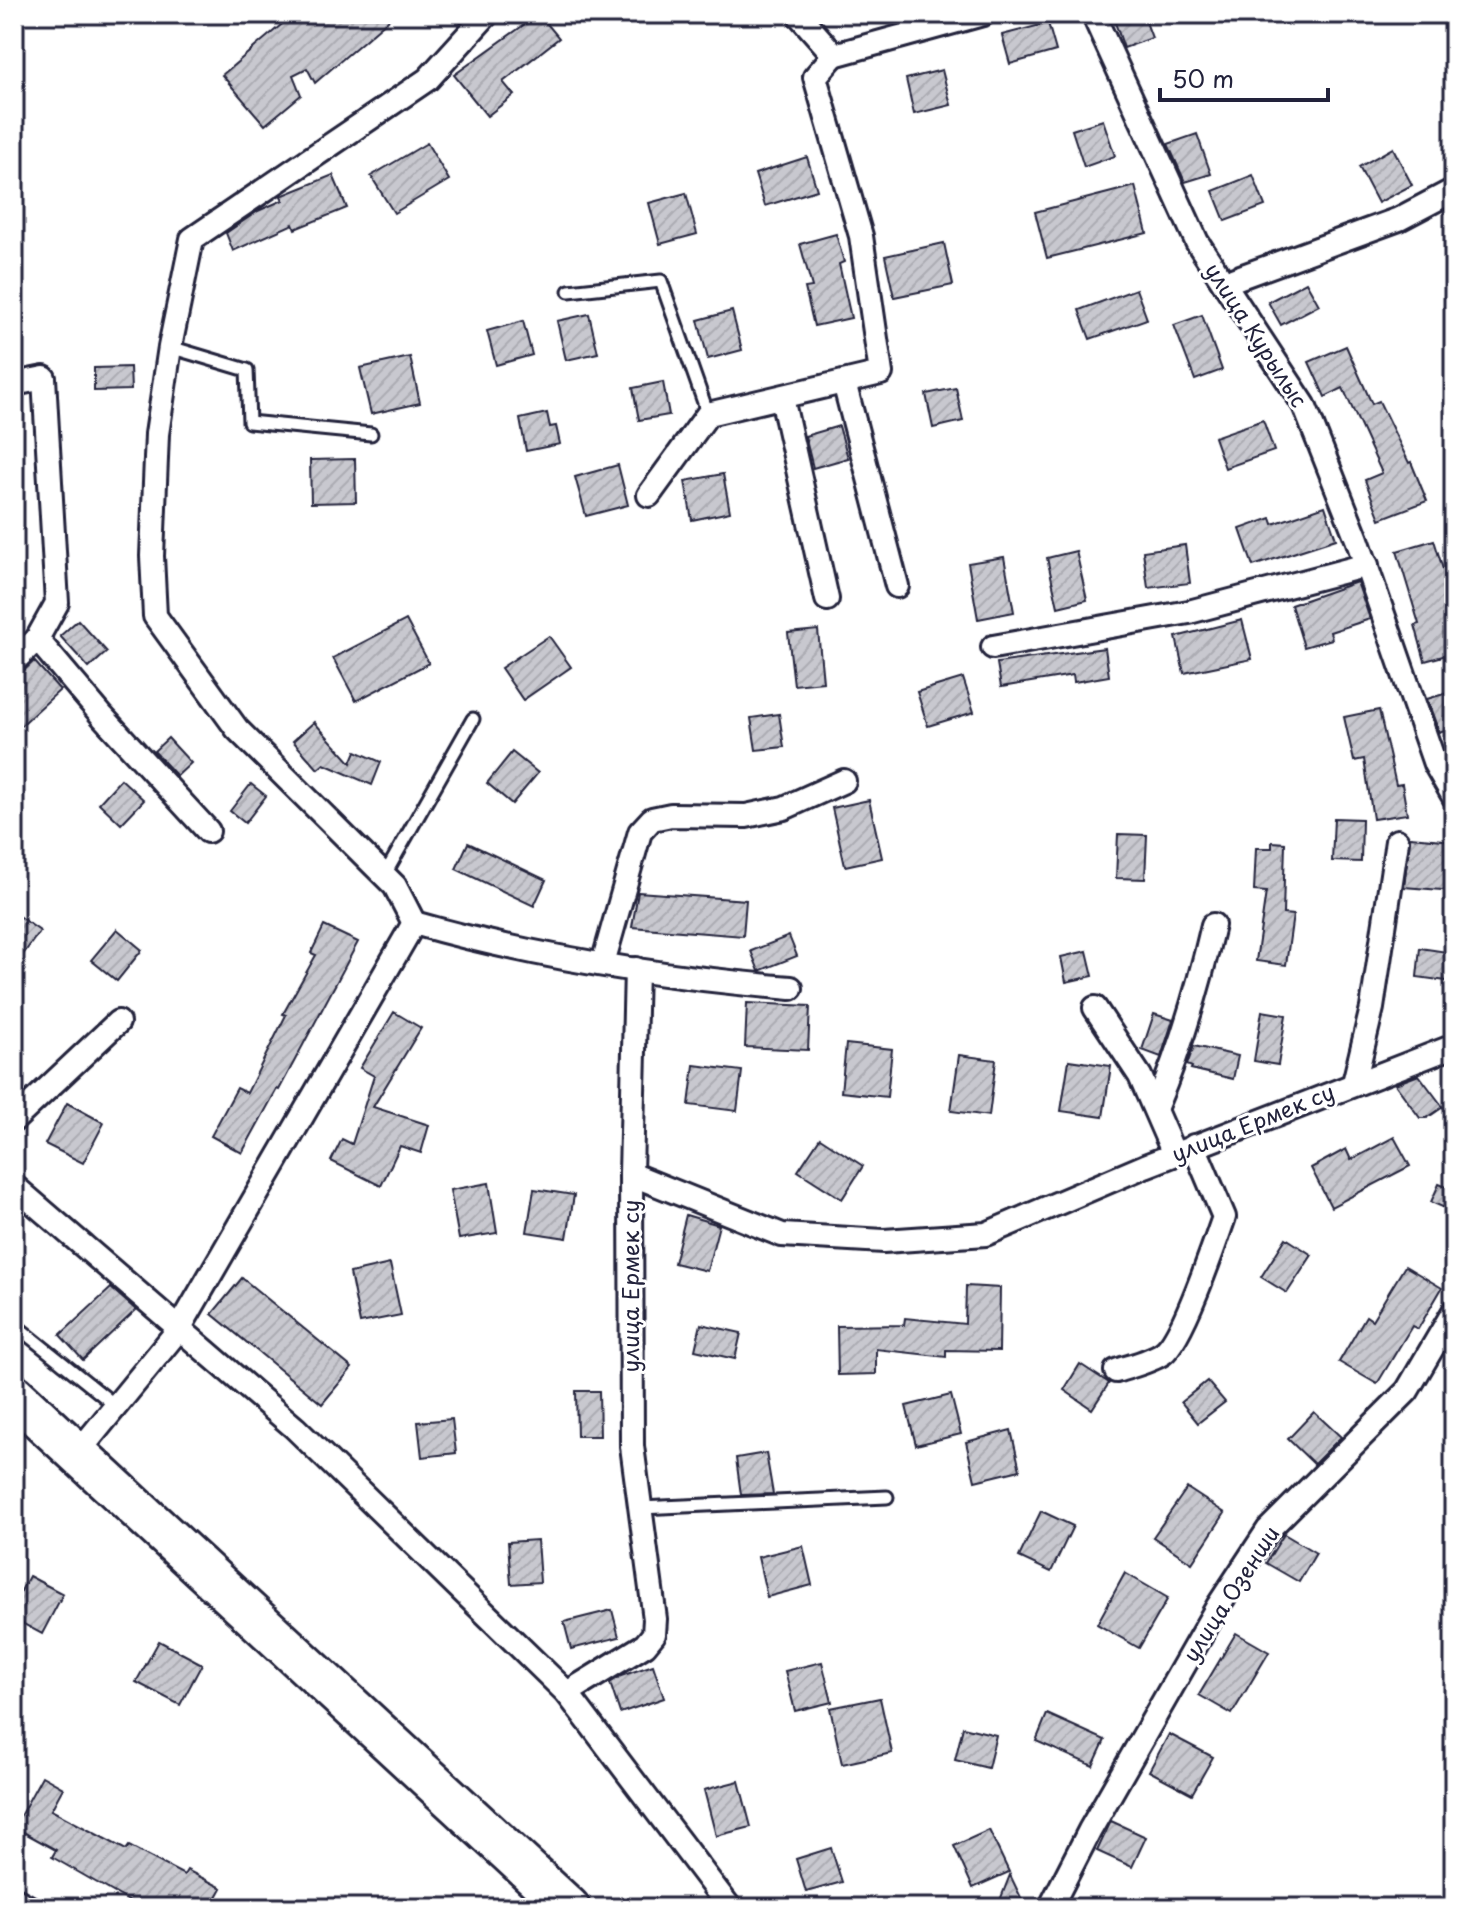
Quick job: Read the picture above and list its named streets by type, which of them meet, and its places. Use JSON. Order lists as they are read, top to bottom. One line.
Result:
{"streets":{"street":["улица Курылыс","улица Ермек су","улица Озенши"]},"scale_bar":"50 m"}
